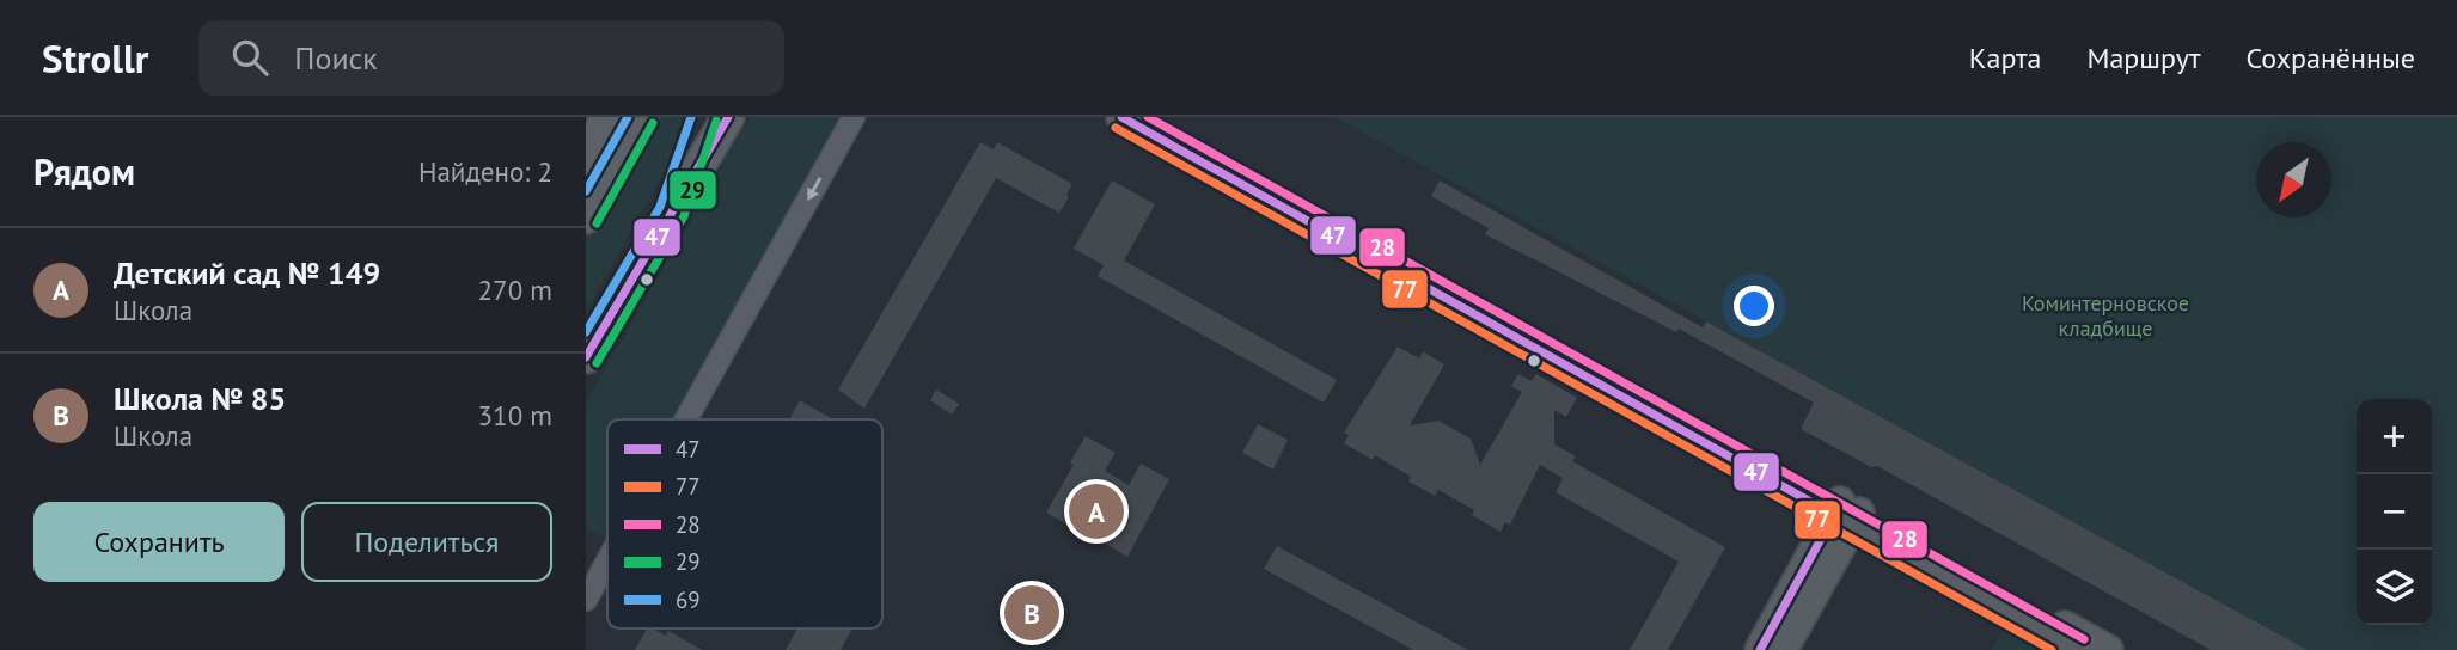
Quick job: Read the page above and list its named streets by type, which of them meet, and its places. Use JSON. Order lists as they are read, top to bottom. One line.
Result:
{"parks":["Коминтерновское кладбище"],"lines":["transit line 47","transit line 28","transit line 69","transit line 29","transit line 77"],"legend":["47","77","28","29","69"],"north":"bottom left","page":{"header":"Strollr","search":"Поиск","nav":["Карта","Маршрут","Сохранённые"],"heading":["Рядом","Найдено: 2"],"list":[{"mark":"A","name":"Детский сад № 149","note":"Школа","value":"270 m"},{"mark":"B","name":"Школа № 85","note":"Школа","value":"310 m"}],"map_buttons":["+","−"],"buttons":["Сохранить","Поделиться"],"pins":["A","B"]}}
